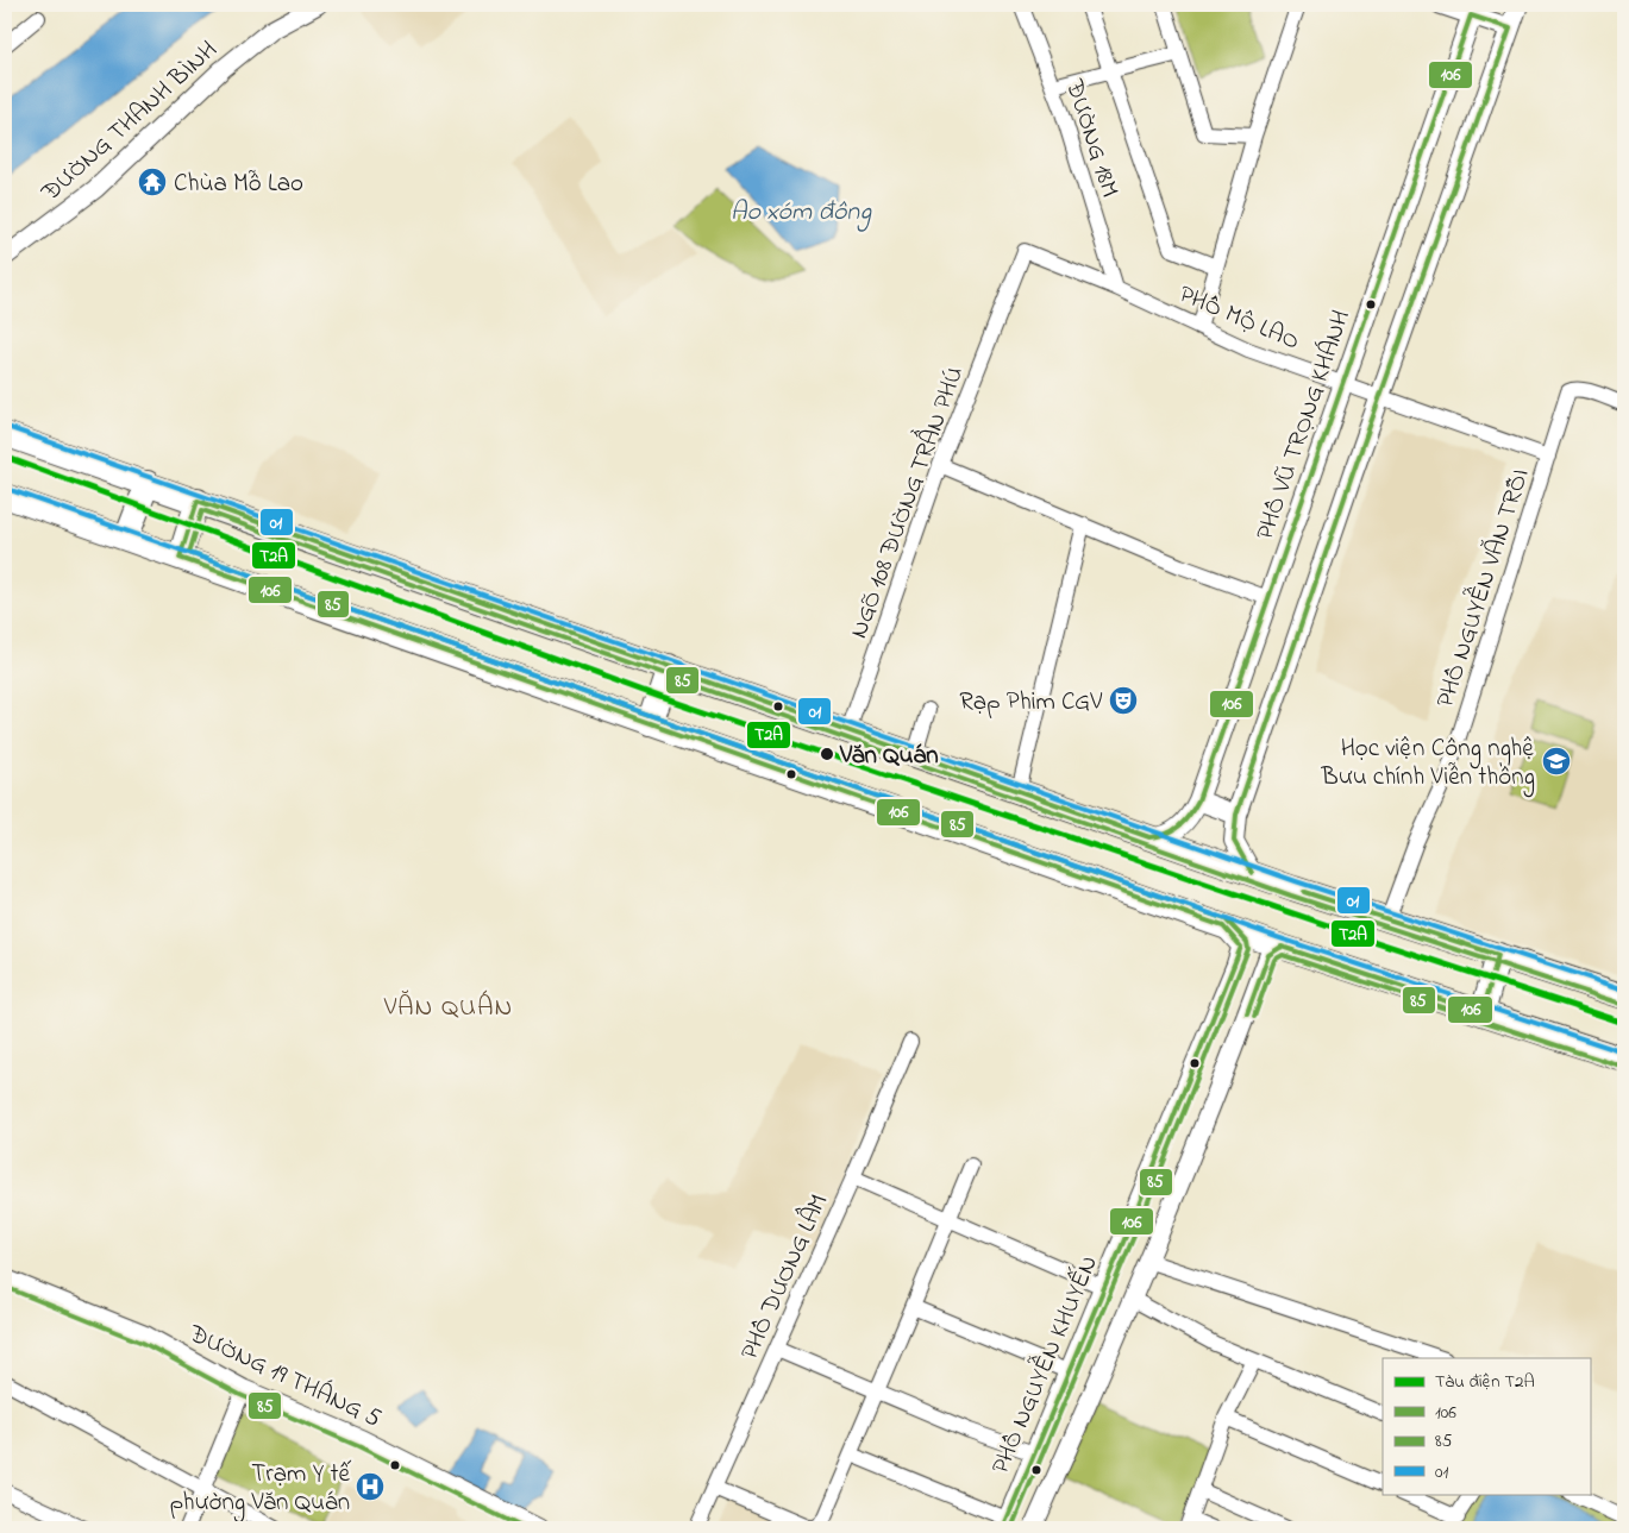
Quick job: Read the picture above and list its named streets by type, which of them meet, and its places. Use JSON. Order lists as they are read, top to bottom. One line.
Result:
{"streets":{"main road":["PHỐ VŨ TRỌNG KHÁNH"],"street":["ĐƯỜNG THANH BÌNH","ĐƯỜNG 18M","PHỐ MỘ LAO","NGÕ 108 ĐƯỜNG TRẦN PHÚ","PHỐ NGUYỄN VĂN TRỖI","PHỐ DƯƠNG LÂM","PHỐ NGUYỄN KHUYẾN","ĐƯỜNG 19 THÁNG 5"]},"crossings":[["ĐƯỜNG 18M","PHỐ MỘ LAO"],["PHỐ MỘ LAO","PHỐ VŨ TRỌNG KHÁNH"],["PHỐ MỘ LAO","NGÕ 108 ĐƯỜNG TRẦN PHÚ"],["PHỐ MỘ LAO","PHỐ NGUYỄN VĂN TRỖI"]],"districts":["VĂN QUÁN"],"water":["Ao xóm đông"],"places":{"temple":["Chùa Mỗ Lao"],"theatre":["Rạp Phim CGV"],"other":["Văn Quán"],"school or university":["Học viện Công nghệ Bưu chính Viễn thông"],"hospital":["Trạm Y tế phường Văn Quán"]},"lines":["transit line 106","transit line 01","metro line T2A","transit line 85"],"legend":["Tàu điện T2A","106","85","01"]}
